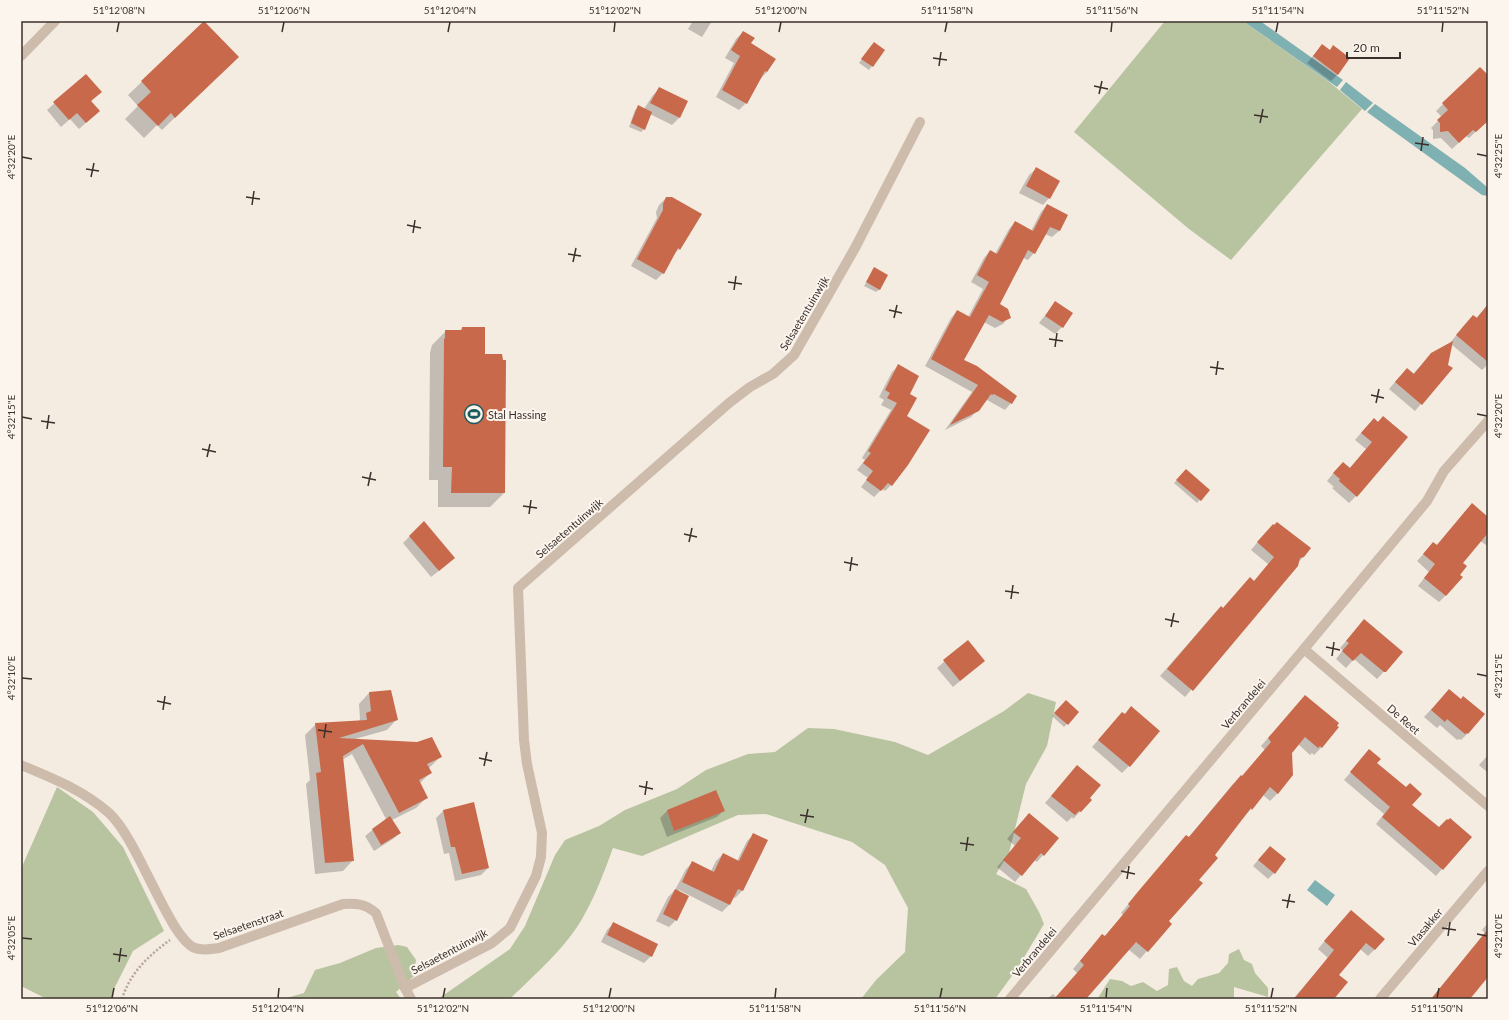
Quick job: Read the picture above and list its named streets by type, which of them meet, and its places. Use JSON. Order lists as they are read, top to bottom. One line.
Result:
{"streets":{"street":["Selsaetentuinwijk","Verbrandelei","De Reet","Selsaetenstraat","Vlasakker"]},"crossings":[["Selsaetentuinwijk","Selsaetenstraat"],["Verbrandelei","De Reet"]],"places":{"sports":["Stal Hassing"]},"scale_bar":"20 m","coordinates":["51°12'08\"N","51°12'06\"N","51°12'04\"N","51°12'02\"N","51°12'00\"N","51°11'58\"N","51°11'56\"N","51°11'54\"N","51°11'52\"N","4°32'25\"E","4°32'20\"E","4°32'15\"E","4°32'10\"E","4°32'05\"E","51°11'50\"N"]}
